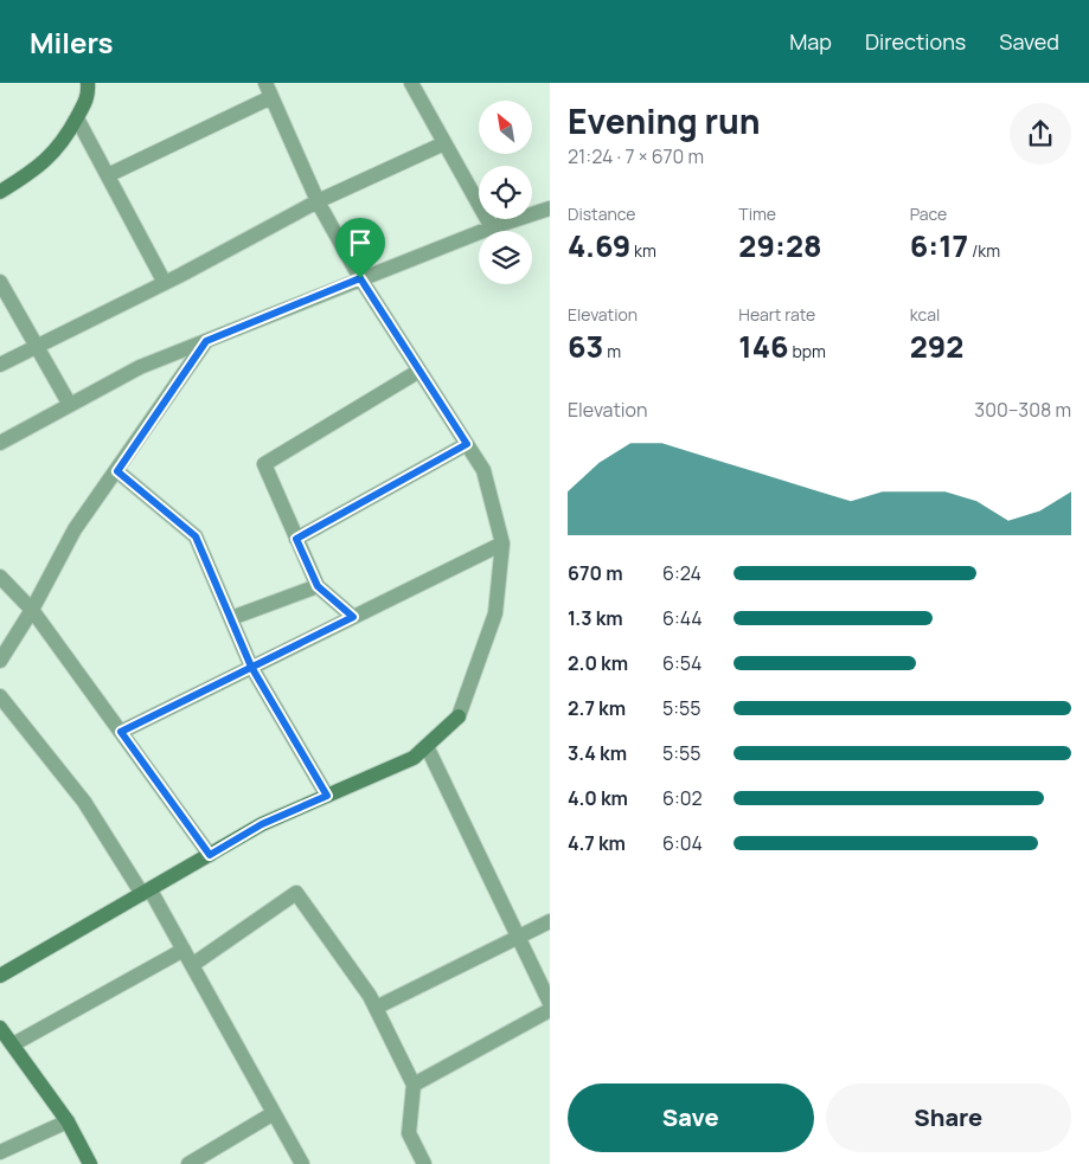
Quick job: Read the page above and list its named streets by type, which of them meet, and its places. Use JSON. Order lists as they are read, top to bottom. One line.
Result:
{"north":"top left","page":{"header":"Milers","nav":["Map","Directions","Saved"],"heading":["Evening run","21:24 · 7 × 670 m"],"stats":[["Distance","4.69 km"],["Time","29:28"],["Pace","6:17 /km"],["Elevation","63 m"],["Heart rate","146 bpm"],["kcal","292"]],"chart":["Elevation","300–308 m"],"list":[{"name":"670 m","note":"6:24"},{"name":"1.3 km","note":"6:44"},{"name":"2.0 km","note":"6:54"},{"name":"2.7 km","note":"5:55"},{"name":"3.4 km","note":"5:55"},{"name":"4.0 km","note":"6:02"},{"name":"4.7 km","note":"6:04"}],"buttons":["Save","Share"]}}
